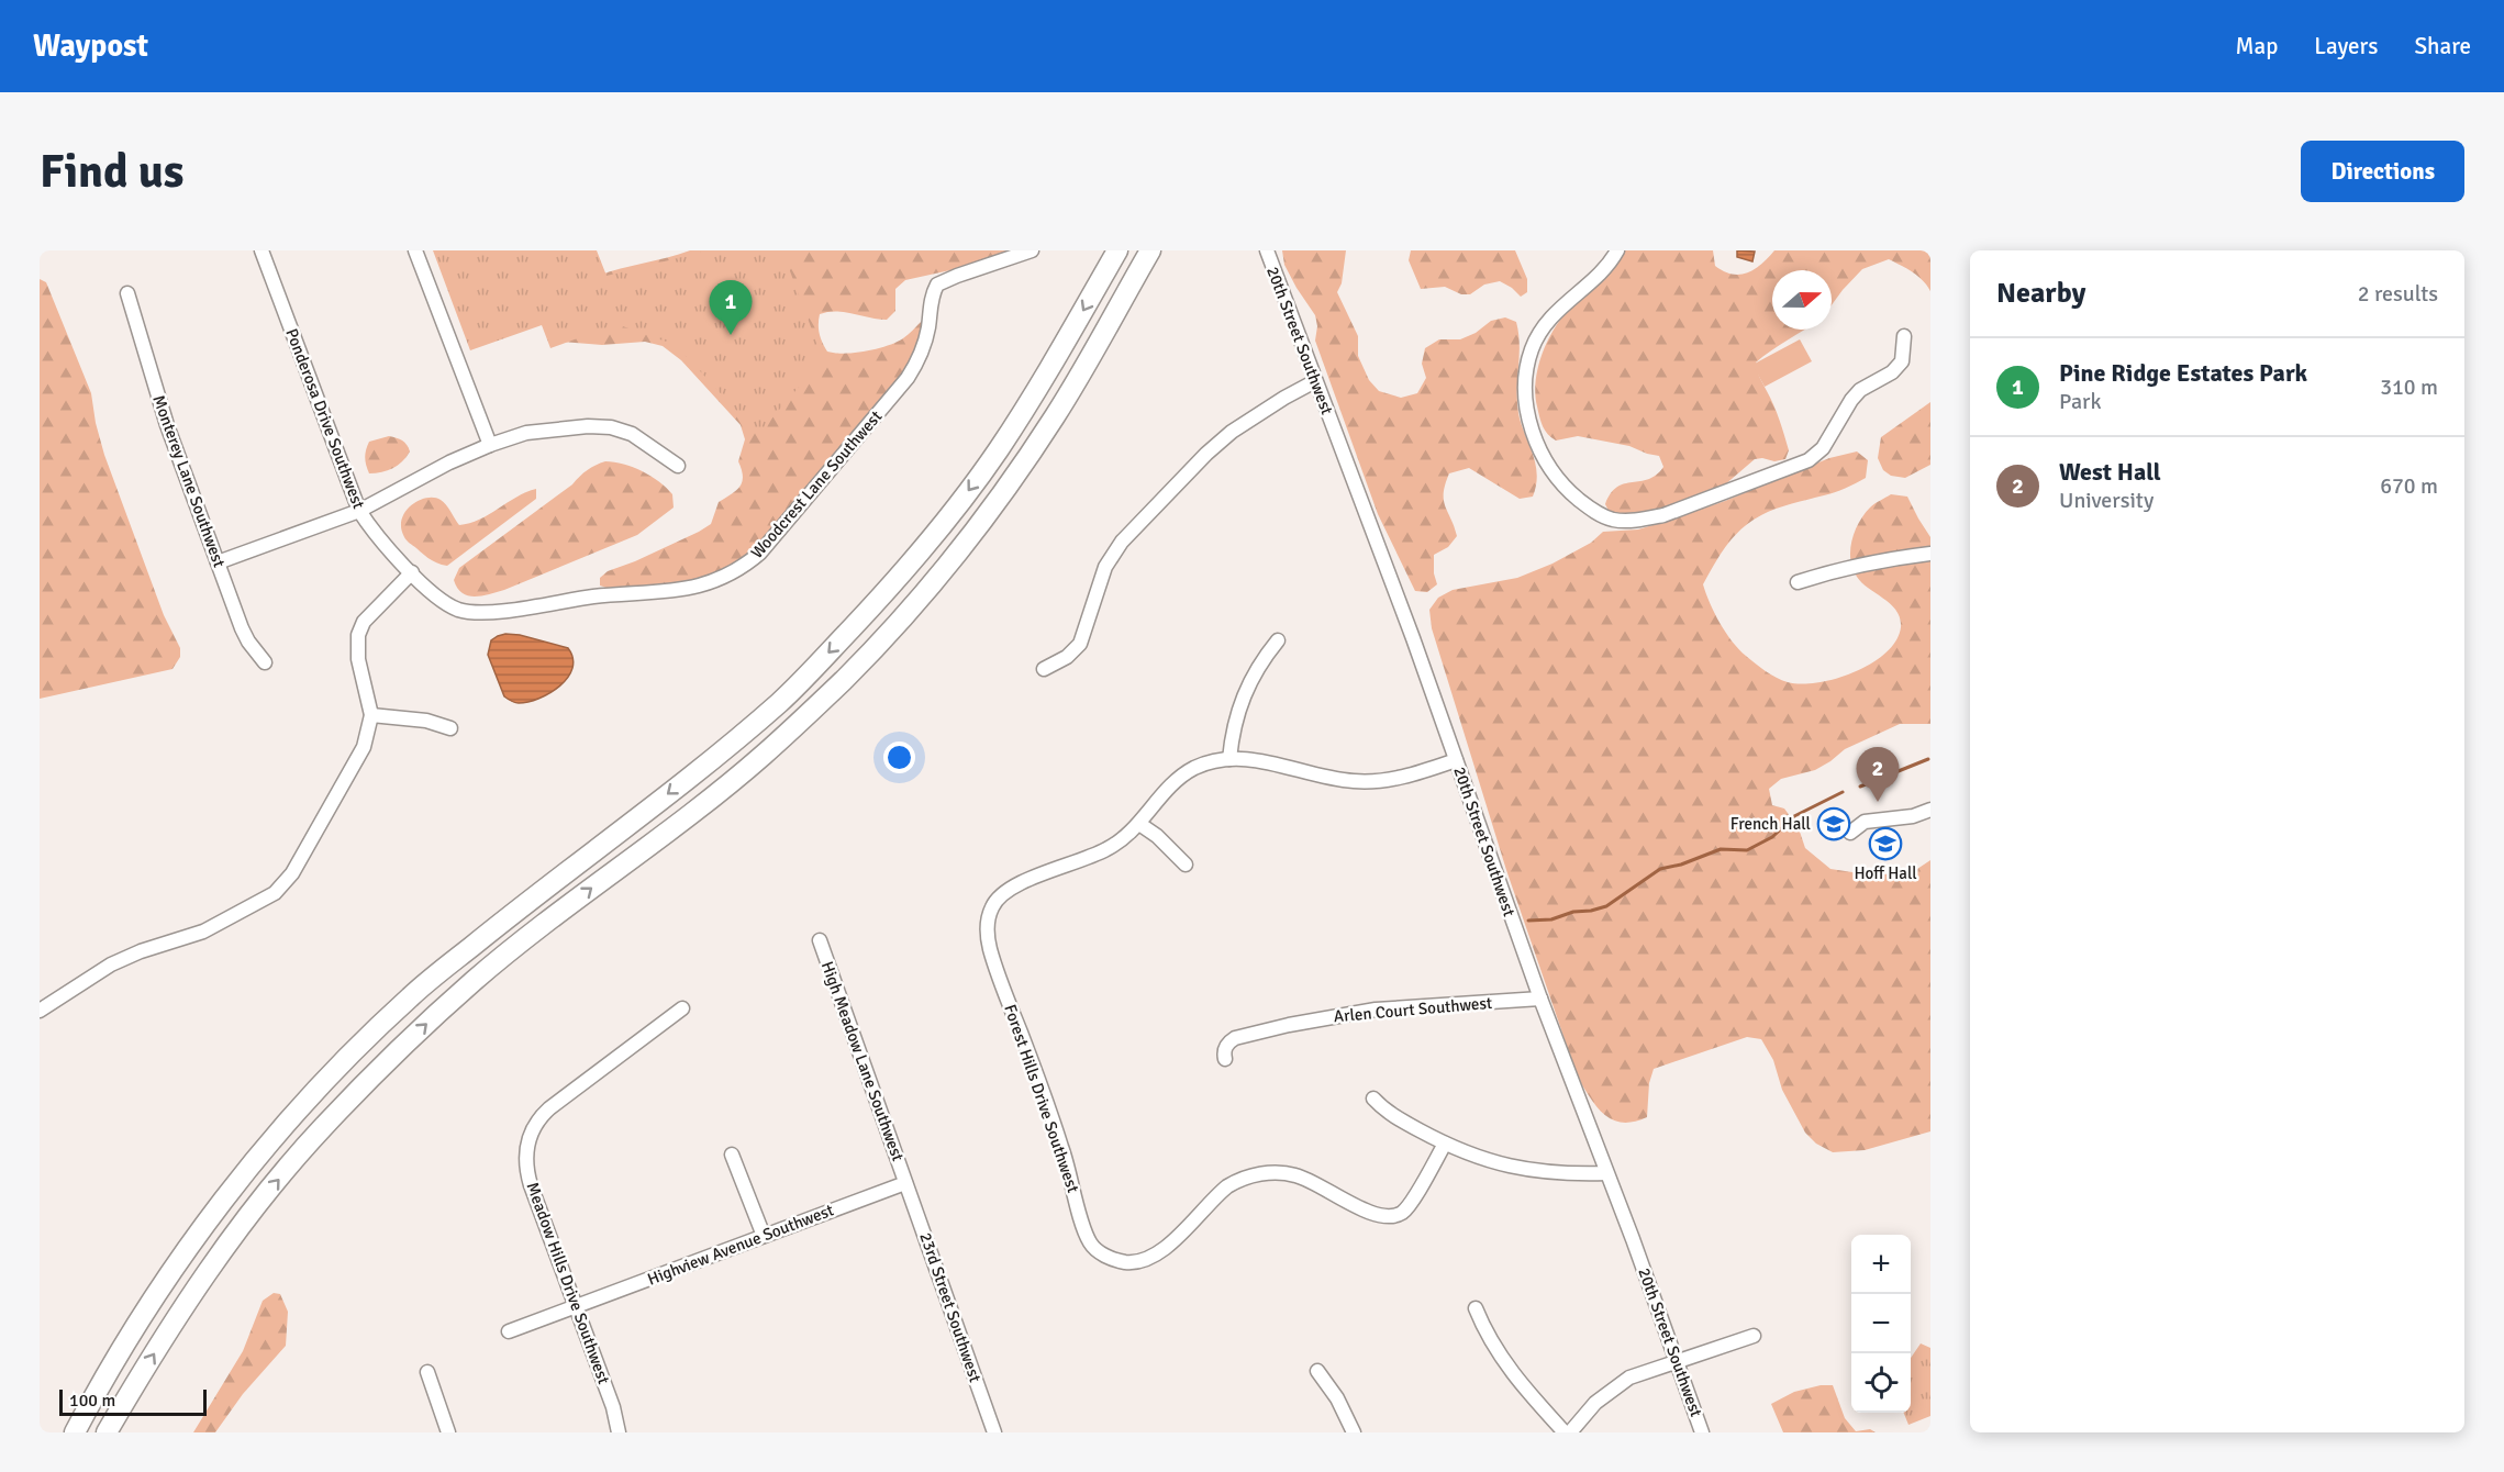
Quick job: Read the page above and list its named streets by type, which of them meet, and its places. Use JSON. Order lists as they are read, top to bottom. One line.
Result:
{"streets":{"street":["20th Street Southwest","Ponderosa Drive Southwest","Monterey Lane Southwest","Woodcrest Lane Southwest","Arlen Court Southwest","High Meadow Lane Southwest","Forest Hills Drive Southwest","Highview Avenue Southwest","Meadow Hills Drive Southwest","23rd Street Southwest"]},"crossings":[["20th Street Southwest","Arlen Court Southwest"],["20th Street Southwest","Forest Hills Drive Southwest"],["Ponderosa Drive Southwest","Woodcrest Lane Southwest"],["High Meadow Lane Southwest","Highview Avenue Southwest"],["High Meadow Lane Southwest","23rd Street Southwest"],["Highview Avenue Southwest","Meadow Hills Drive Southwest"],["Highview Avenue Southwest","23rd Street Southwest"]],"places":{"school or university":["French Hall","Hoff Hall"]},"scale_bar":"100 m","north":"right","page":{"header":"Waypost","nav":["Map","Layers","Share"],"buttons":"Directions","title":"Find us","heading":["Nearby","2 results"],"pins":["1","2"],"list":[{"mark":"1","name":"Pine Ridge Estates Park","note":"Park","value":"310 m"},{"mark":"2","name":"West Hall","note":"University","value":"670 m"}],"map_buttons":["+","−"],"scale":"100 m"}}
